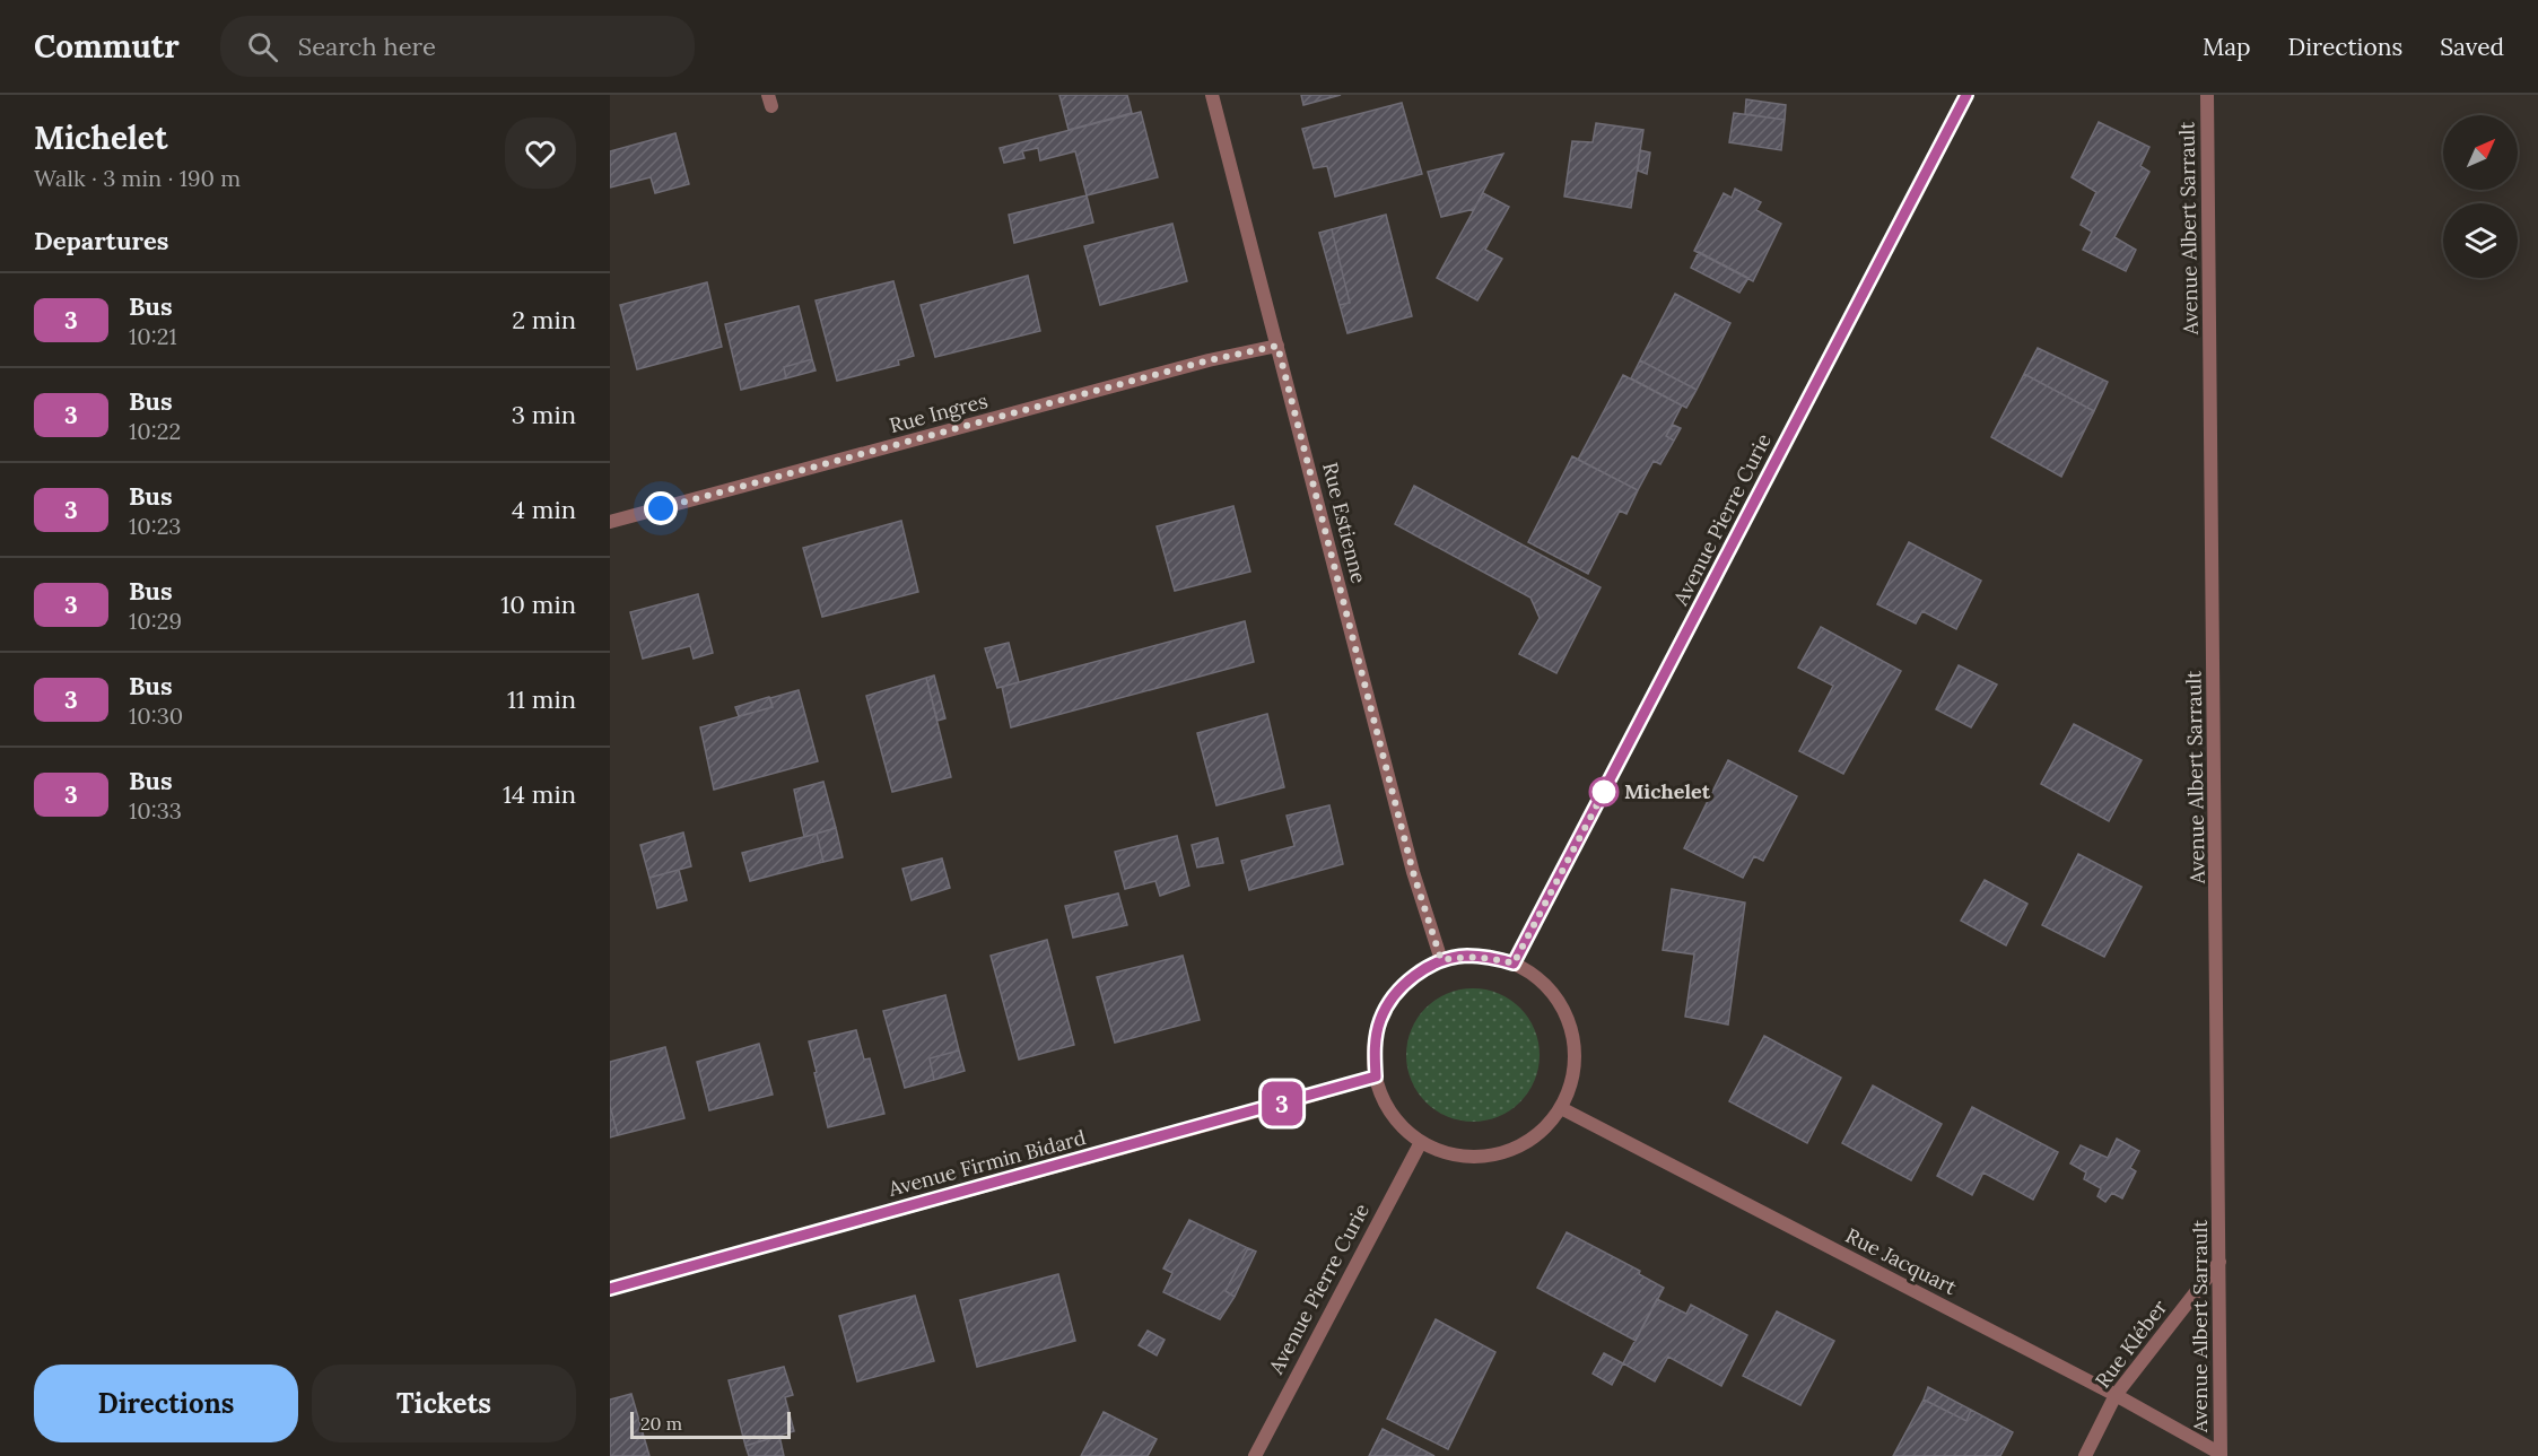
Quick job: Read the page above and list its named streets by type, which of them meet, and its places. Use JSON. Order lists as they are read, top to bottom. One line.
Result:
{"streets":{"street":["Avenue Albert Sarrault","Rue Ingres","Avenue Pierre Curie","Rue Estienne","Avenue Firmin Bidard","Rue Jacquart","Rue Kléber"]},"crossings":[["Avenue Albert Sarrault","Rue Jacquart"],["Avenue Albert Sarrault","Rue Kléber"],["Rue Ingres","Rue Estienne"],["Avenue Pierre Curie","Rue Estienne"],["Avenue Pierre Curie","Avenue Firmin Bidard"],["Avenue Pierre Curie","Rue Jacquart"],["Rue Estienne","Avenue Firmin Bidard"],["Rue Estienne","Rue Jacquart"],["Avenue Firmin Bidard","Rue Jacquart"],["Rue Jacquart","Rue Kléber"]],"places":["Michelet"],"lines":["bus line 3"],"scale_bar":"20 m","north":"top right","page":{"header":"Commutr","search":"Search here","nav":["Map","Directions","Saved"],"heading":[["Michelet","Walk · 3 min · 190 m"],"Departures"],"on_map":"3","list":[{"mark":"3","name":"Bus","note":"10:21","value":"2 min"},{"mark":"3","name":"Bus","note":"10:22","value":"3 min"},{"mark":"3","name":"Bus","note":"10:23","value":"4 min"},{"mark":"3","name":"Bus","note":"10:29","value":"10 min"},{"mark":"3","name":"Bus","note":"10:30","value":"11 min"},{"mark":"3","name":"Bus","note":"10:33","value":"14 min"}],"buttons":["Directions","Tickets"],"scale":"20 m"}}
